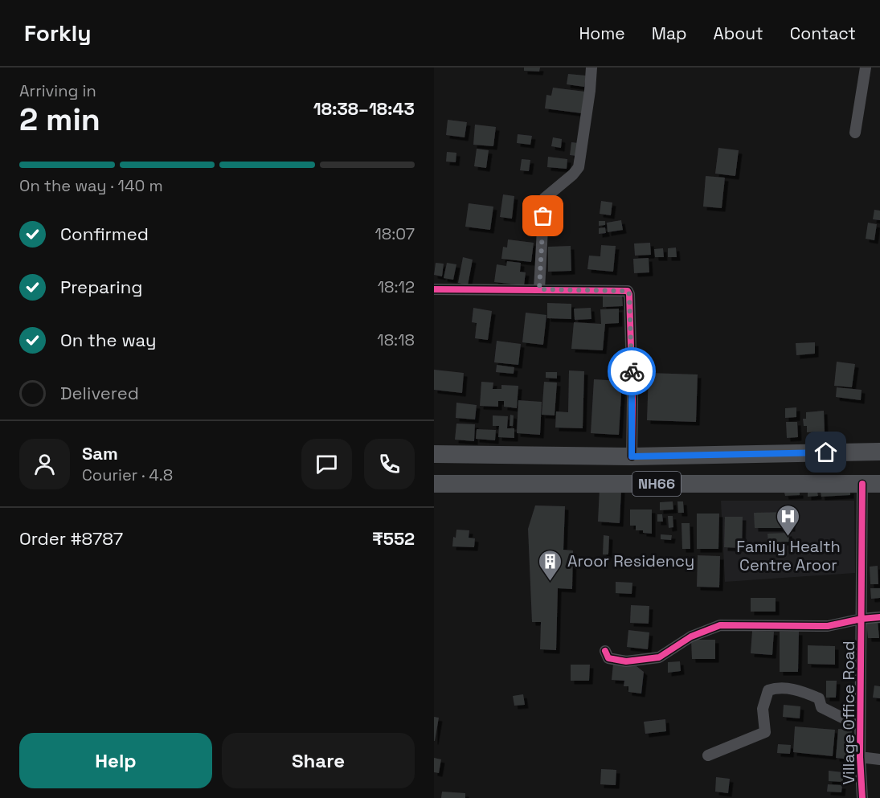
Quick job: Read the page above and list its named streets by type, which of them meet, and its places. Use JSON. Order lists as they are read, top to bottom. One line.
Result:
{"streets":{"highway":["NH66"],"street":["Village Office Road"]},"crossings":[["NH66","Village Office Road"]],"places":{"hospital":["Family Health Centre Aroor"],"building":["Aroor Residency"]},"page":{"header":"Forkly","nav":["Home","Map","About","Contact"],"heading":["2 min","Arriving in","18:38–18:43"],"panel":["Sam","Courier · 4.8","Order #8787","₹552"],"bar":"On the way · 140 m","list":[["Confirmed","18:07"],["Preparing","18:12"],["On the way","18:18"],"Delivered"],"buttons":["Help","Share"]}}
